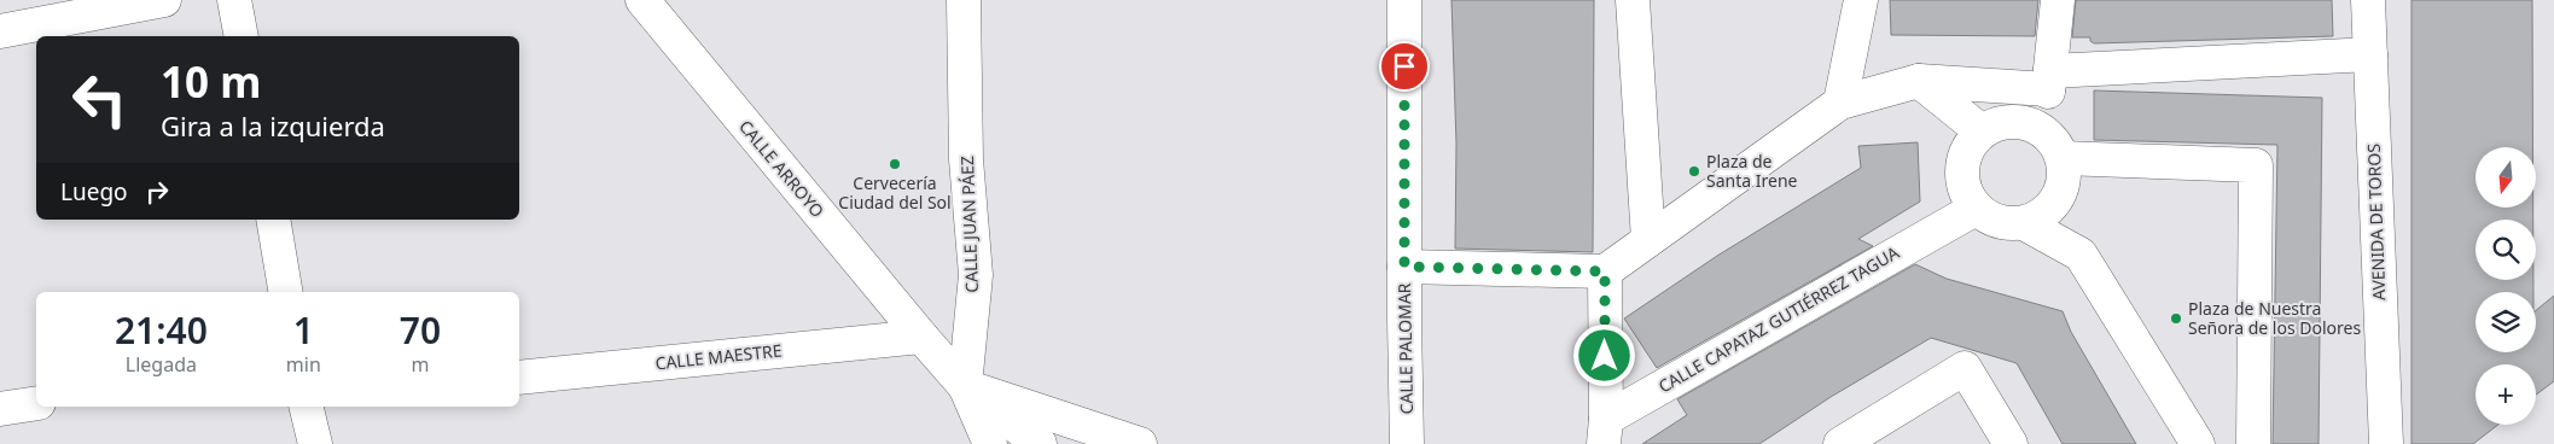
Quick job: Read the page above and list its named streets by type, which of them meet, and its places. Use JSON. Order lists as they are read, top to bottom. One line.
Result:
{"streets":{"street":["CALLE ARROYO","AVENIDA DE TOROS","CALLE JUAN PÁEZ","CALLE CAPATAZ GUTIÉRREZ TAGUA","CALLE PALOMAR","CALLE MAESTRE"]},"crossings":[["CALLE ARROYO","CALLE JUAN PÁEZ"],["CALLE ARROYO","CALLE MAESTRE"]],"places":["Cervecería Ciudad del Sol","Plaza de Santa Irene","Plaza de Nuestra Señora de los Dolores"],"north":"bottom","page":{"turn":["10 m","Gira a la izquierda"],"map_buttons":"+","then":"Luego","eta":["21:40","Llegada","1","min","70","m"]}}
